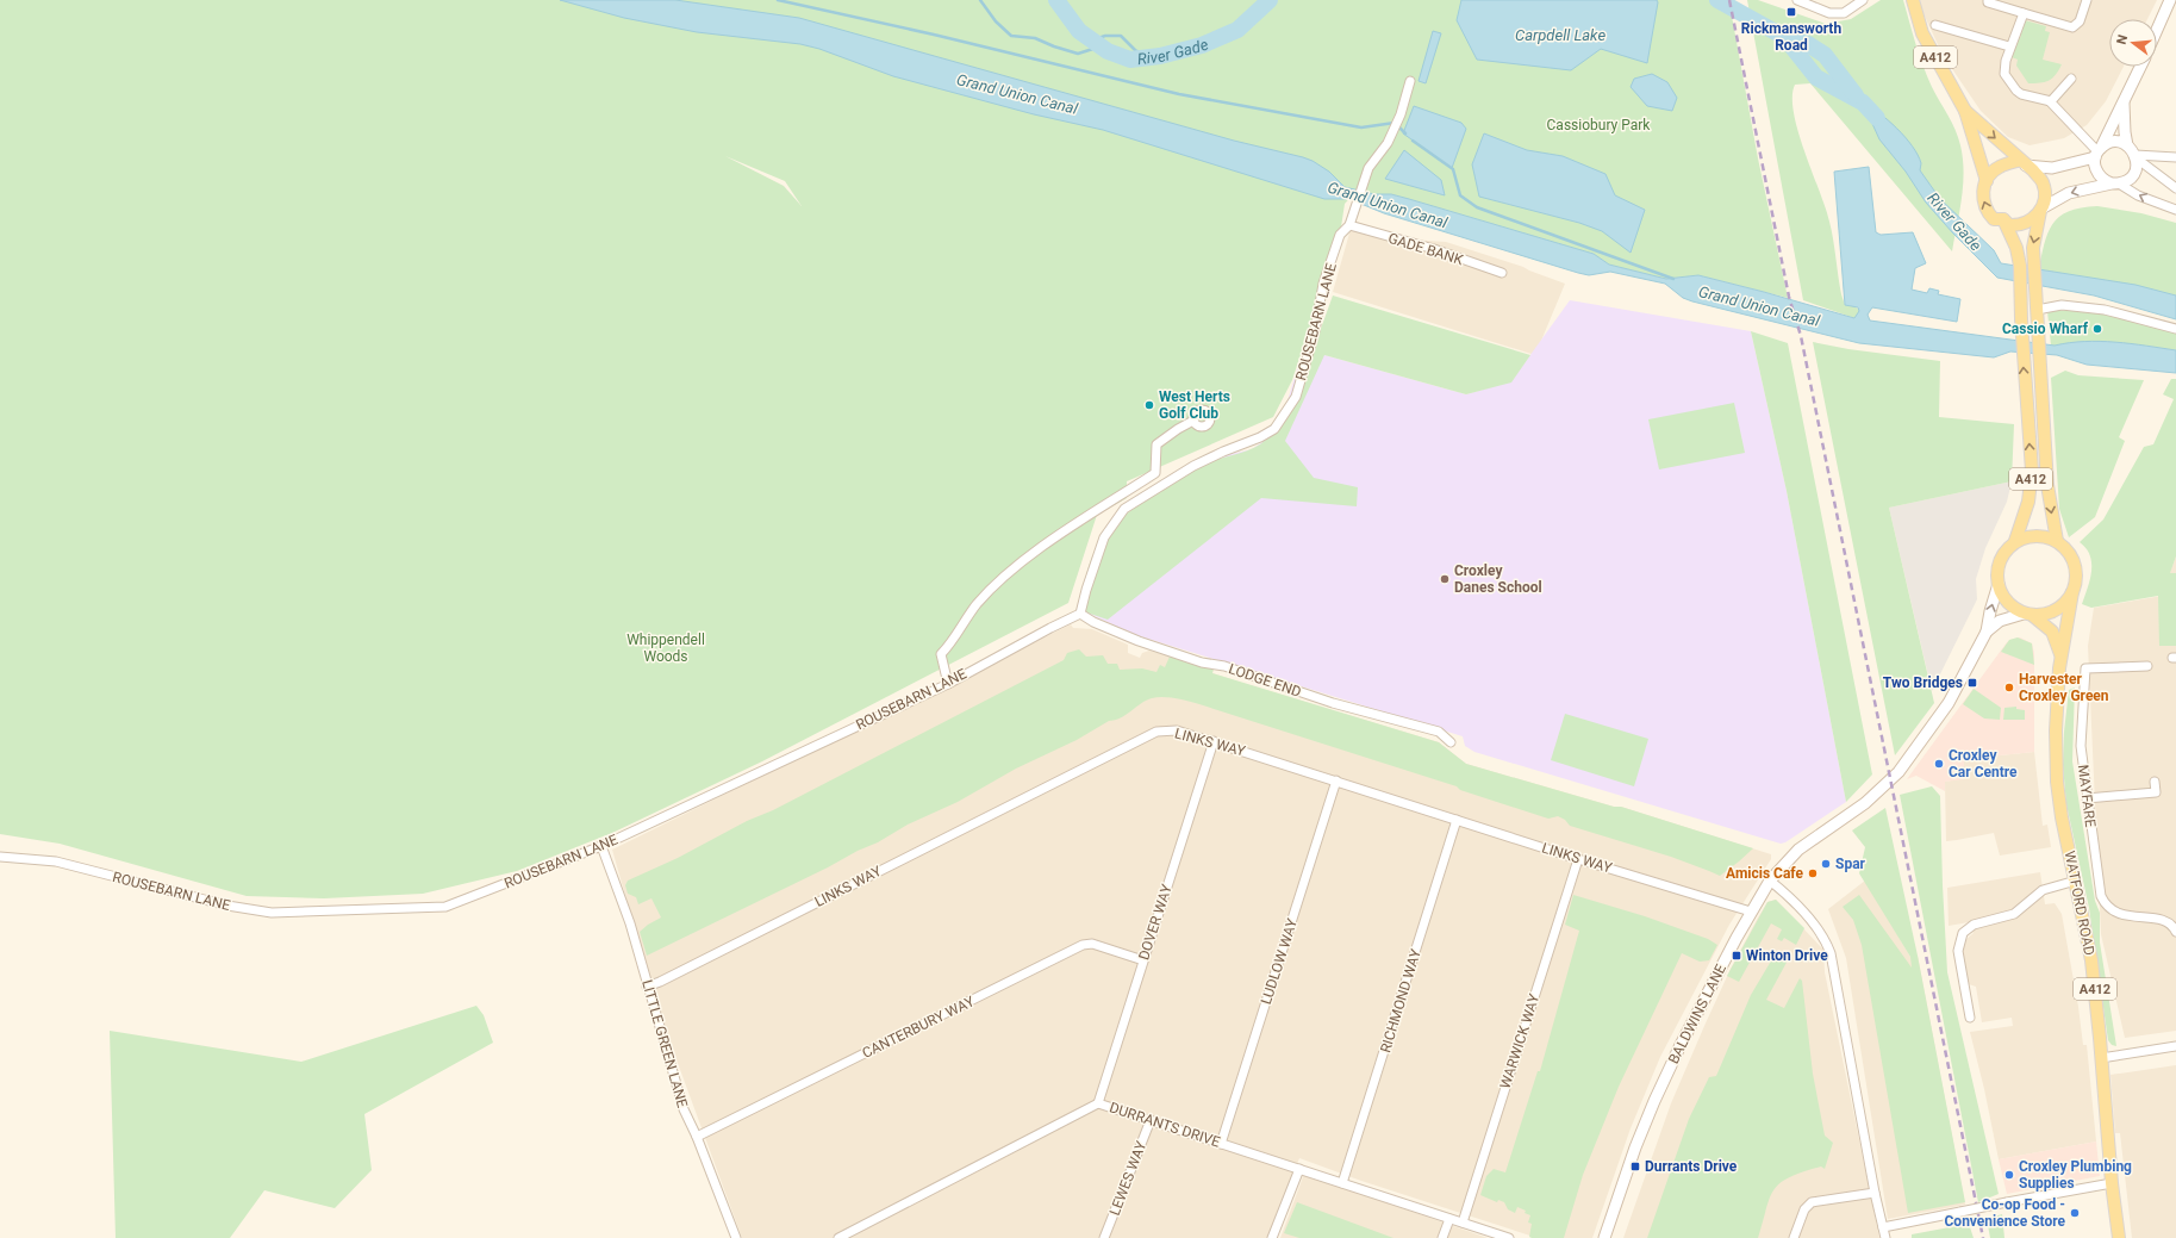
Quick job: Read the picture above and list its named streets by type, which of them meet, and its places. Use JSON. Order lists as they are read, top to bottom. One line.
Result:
{"streets":{"main road":["A412","WATFORD ROAD"],"street":["GADE BANK","ROUSEBARN LANE","LODGE END","LINKS WAY","MAYFARE","DOVER WAY","LUDLOW WAY","RICHMOND WAY","BALDWINS LANE","CANTERBURY WAY","WARWICK WAY","LITTLE GREEN LANE","DURRANTS DRIVE","LEWES WAY"]},"crossings":[["A412","WATFORD ROAD"],["A412","BALDWINS LANE"],["GADE BANK","ROUSEBARN LANE"],["ROUSEBARN LANE","LODGE END"],["ROUSEBARN LANE","LITTLE GREEN LANE"],["LINKS WAY","DOVER WAY"],["LINKS WAY","LUDLOW WAY"],["LINKS WAY","RICHMOND WAY"],["LINKS WAY","BALDWINS LANE"],["LINKS WAY","WARWICK WAY"],["LINKS WAY","LITTLE GREEN LANE"],["WATFORD ROAD","BALDWINS LANE"],["DOVER WAY","CANTERBURY WAY"],["DOVER WAY","DURRANTS DRIVE"],["LUDLOW WAY","DURRANTS DRIVE"],["RICHMOND WAY","DURRANTS DRIVE"],["CANTERBURY WAY","LITTLE GREEN LANE"],["WARWICK WAY","DURRANTS DRIVE"],["DURRANTS DRIVE","LEWES WAY"]],"water":["Carpdell Lake","River Gade","Grand Union Canal"],"parks":["Cassiobury Park","Whippendell Woods"],"places":{"transit":["Rickmansworth Road","Two Bridges","Winton Drive","Durrants Drive"],"other":["Cassio Wharf","West Herts Golf Club","Croxley Danes School","Harvester Croxley Green","Croxley Car Centre","Spar","Amicis Cafe","Croxley Plumbing Supplies","Co-op Food - Convenience Store"]},"north":"left"}
